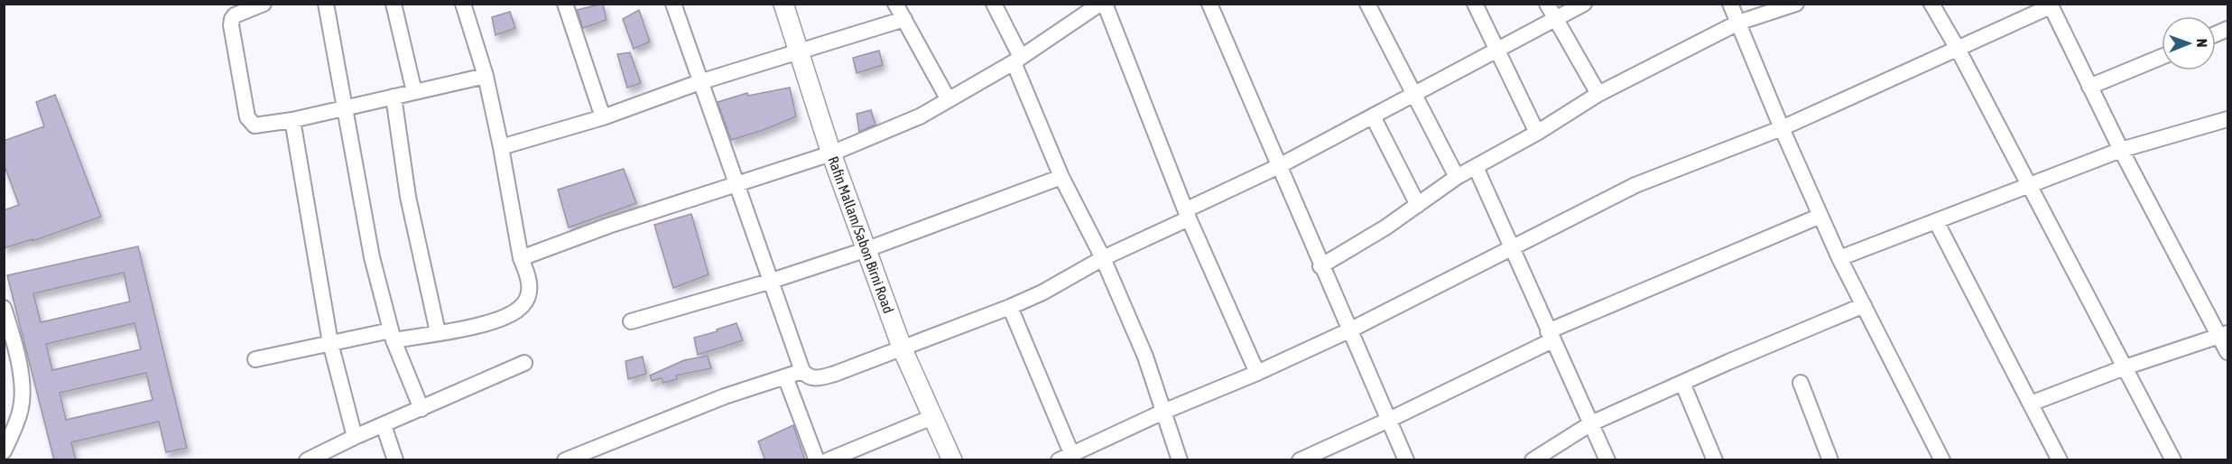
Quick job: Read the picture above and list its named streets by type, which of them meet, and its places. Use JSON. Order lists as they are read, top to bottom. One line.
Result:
{"streets":{"street":["Rafin Mallam/Sabon Birni Road"]},"north":"right"}
